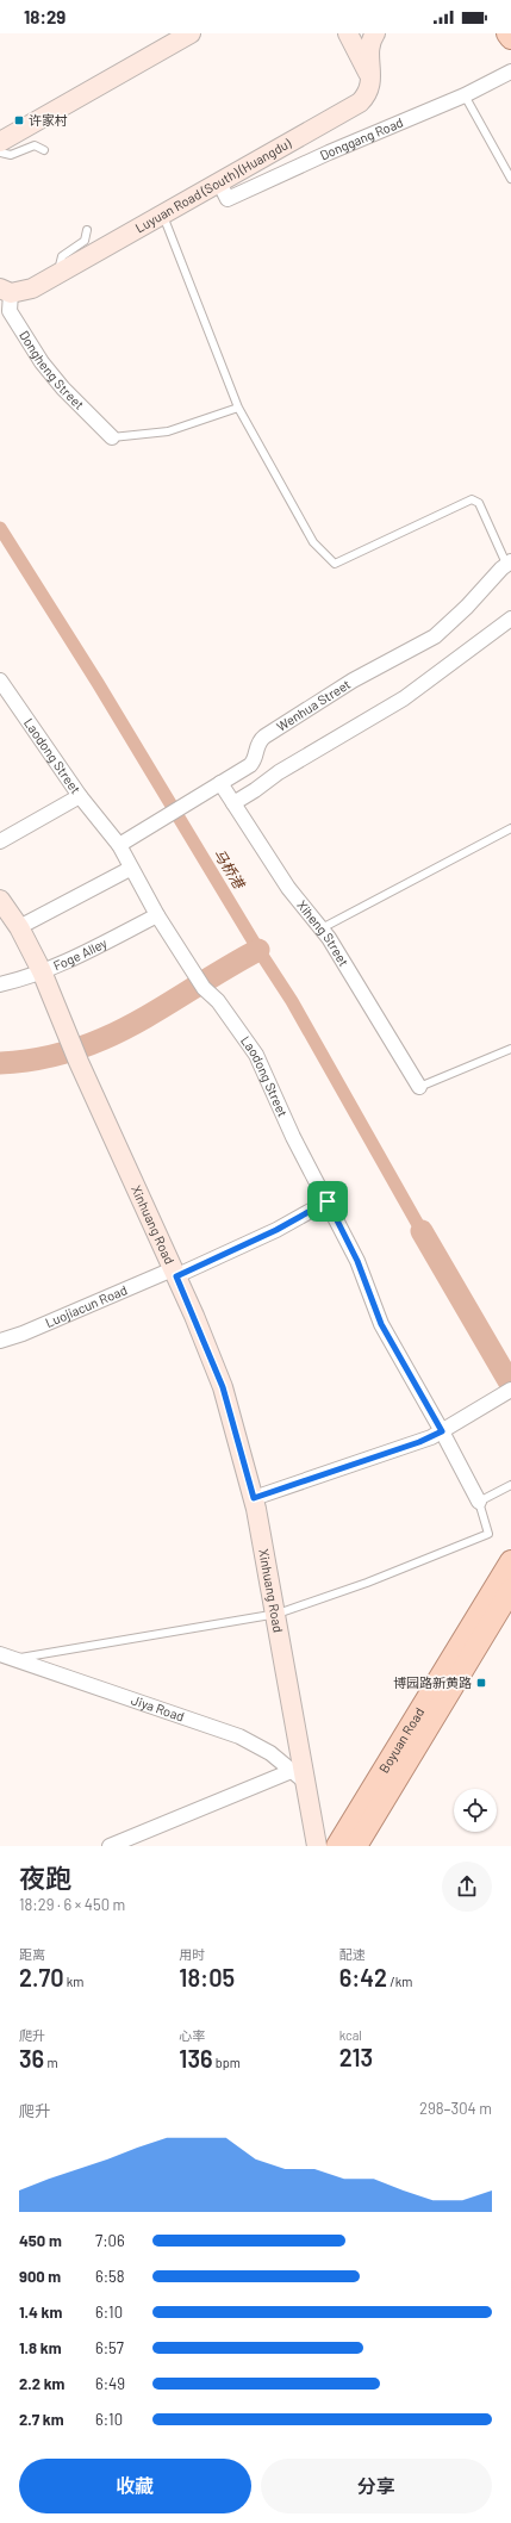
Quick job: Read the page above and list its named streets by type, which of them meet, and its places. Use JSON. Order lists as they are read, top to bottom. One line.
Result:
{"streets":{"main road":["Boyuan Road"],"street":["Donggang Road","Luyuan Road (South) (Huangdu)","Dongheng Street","Wenhua Street","Laodong Street","Xiheng Street","Foge Alley","Xinhuang Road","Luojiacun Road","Jiya Road"]},"crossings":[["Donggang Road","Luyuan Road (South) (Huangdu)"],["Luyuan Road (South) (Huangdu)","Dongheng Street"],["Wenhua Street","Laodong Street"],["Wenhua Street","Xiheng Street"],["Laodong Street","Foge Alley"],["Laodong Street","Luojiacun Road"],["Foge Alley","Xinhuang Road"],["Xinhuang Road","Luojiacun Road"],["Xinhuang Road","Jiya Road"]],"water":["马桥港"],"places":{"transit":["许家村","博园路新黄路"]},"page":{"status":"18:29","heading":["夜跑","18:29 · 6 × 450 m"],"stats":[["距离","2.70 km"],["用时","18:05"],["配速","6:42 /km"],["爬升","36 m"],["心率","136 bpm"],["kcal","213"]],"chart":["爬升","298–304 m"],"list":[{"name":"450 m","note":"7:06"},{"name":"900 m","note":"6:58"},{"name":"1.4 km","note":"6:10"},{"name":"1.8 km","note":"6:57"},{"name":"2.2 km","note":"6:49"},{"name":"2.7 km","note":"6:10"}],"buttons":["收藏","分享"]}}
